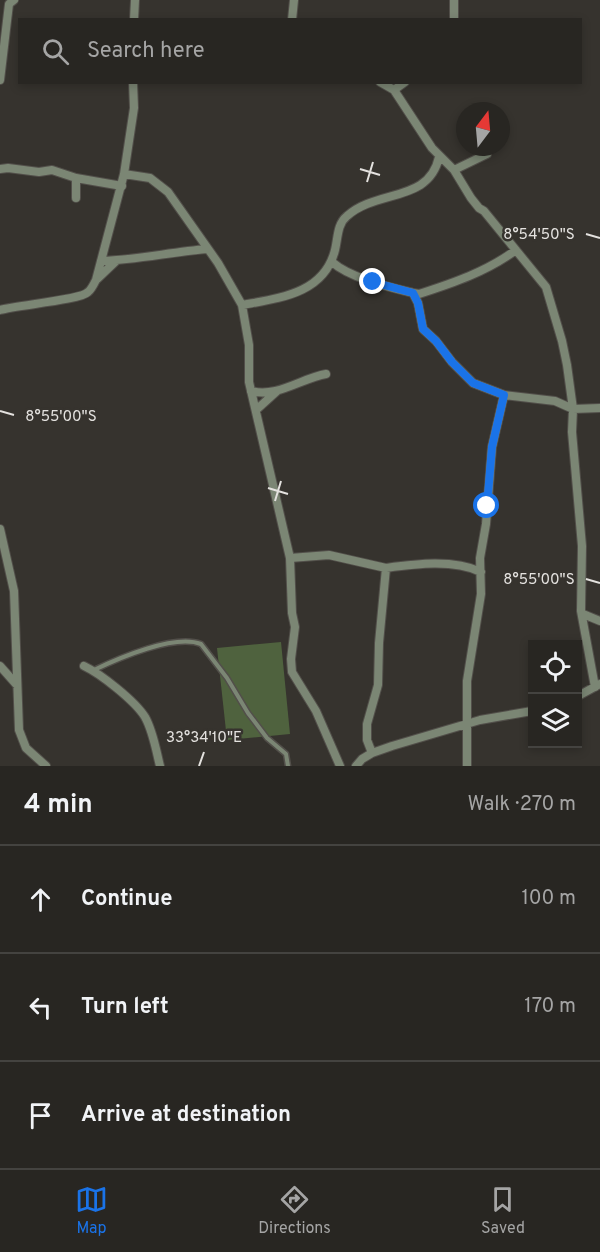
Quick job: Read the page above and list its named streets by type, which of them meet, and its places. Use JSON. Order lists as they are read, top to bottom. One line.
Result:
{"north":"top","page":{"search":"Search here","heading":["4 min","Walk · 270 m"],"list":[["Continue","100 m"],["Turn left","170 m"],"Arrive at destination"],"nav":["Map","Directions","Saved"]},"coordinates":["8°54'50\"S","8°55'00\"S","33°34'10\"E"]}
